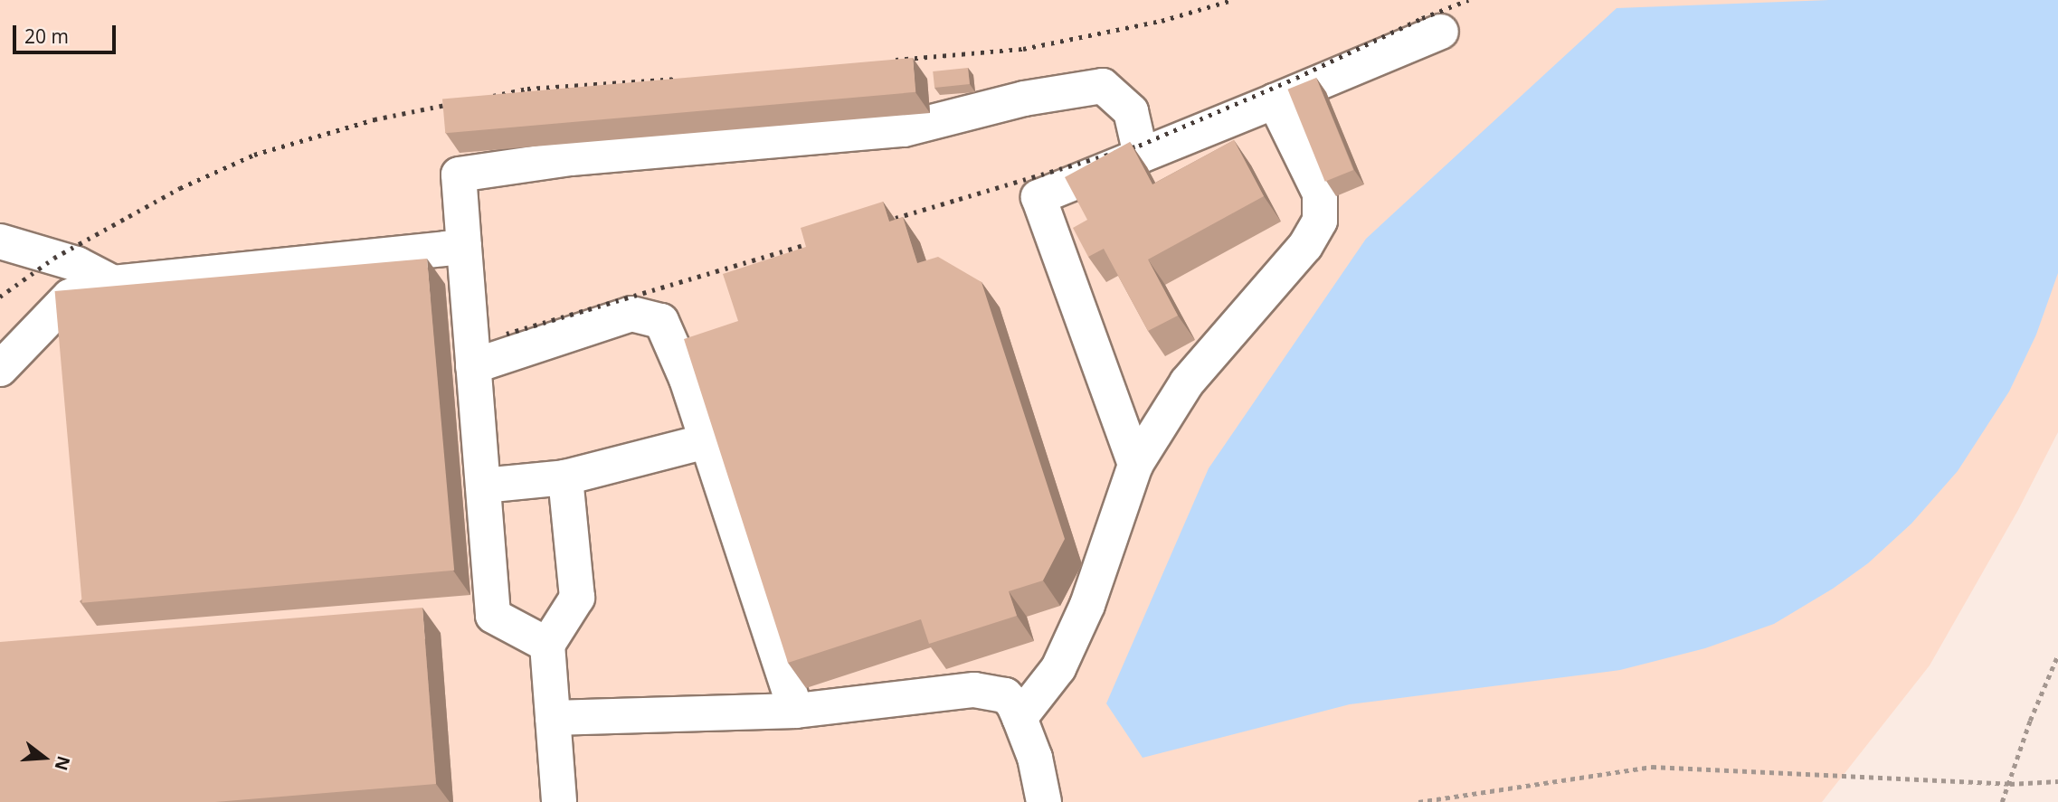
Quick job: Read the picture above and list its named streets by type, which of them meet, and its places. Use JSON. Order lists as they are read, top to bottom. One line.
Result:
{"scale_bar":"20 m","north":"right"}
